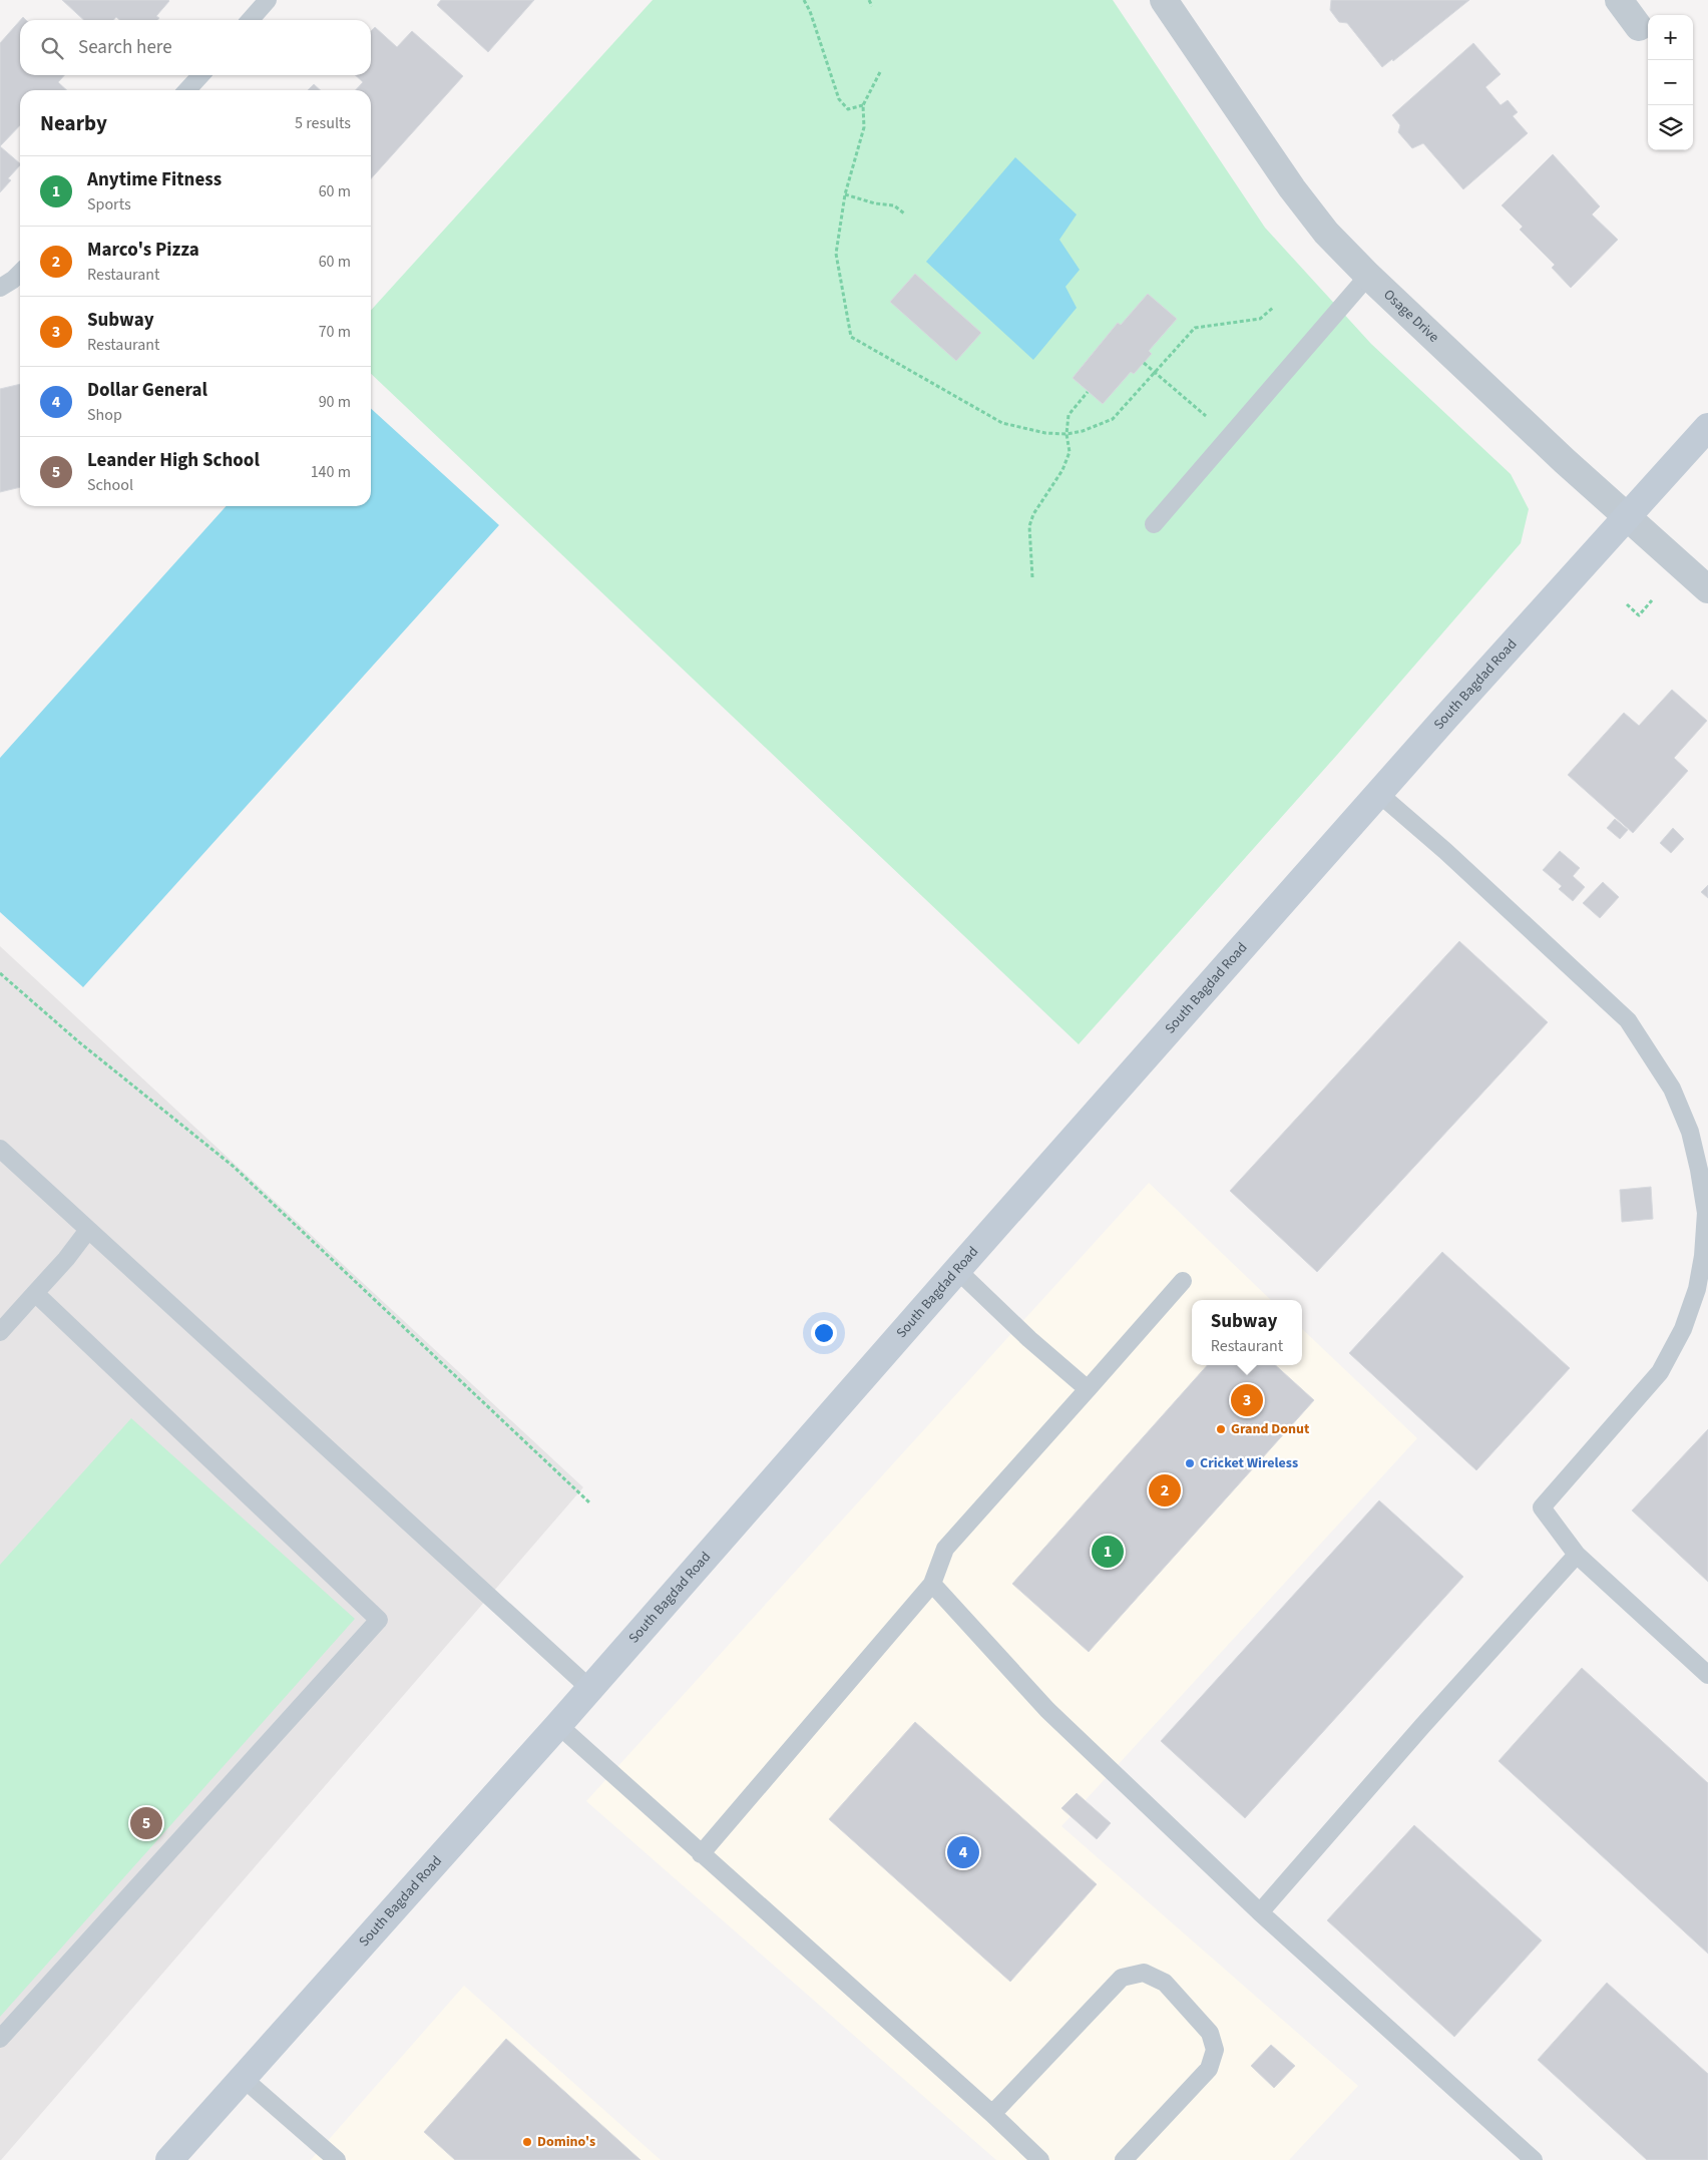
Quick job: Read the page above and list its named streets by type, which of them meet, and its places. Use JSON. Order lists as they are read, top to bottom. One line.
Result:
{"streets":{"main road":["South Bagdad Road"],"street":["Osage Drive"]},"crossings":[["Osage Drive","South Bagdad Road"]],"places":["Grand Donut","Cricket Wireless","Domino's"],"page":{"map_buttons":["+","−"],"search":"Search here","heading":["Nearby","5 results"],"list":[{"mark":"1","name":"Anytime Fitness","note":"Sports","value":"60 m"},{"mark":"2","name":"Marco's Pizza","note":"Restaurant","value":"60 m"},{"mark":"3","name":"Subway","note":"Restaurant","value":"70 m"},{"mark":"4","name":"Dollar General","note":"Shop","value":"90 m"},{"mark":"5","name":"Leander High School","note":"School","value":"140 m"}],"popup":["Subway","Restaurant"],"pins":["3","2","1","5","4"]}}
